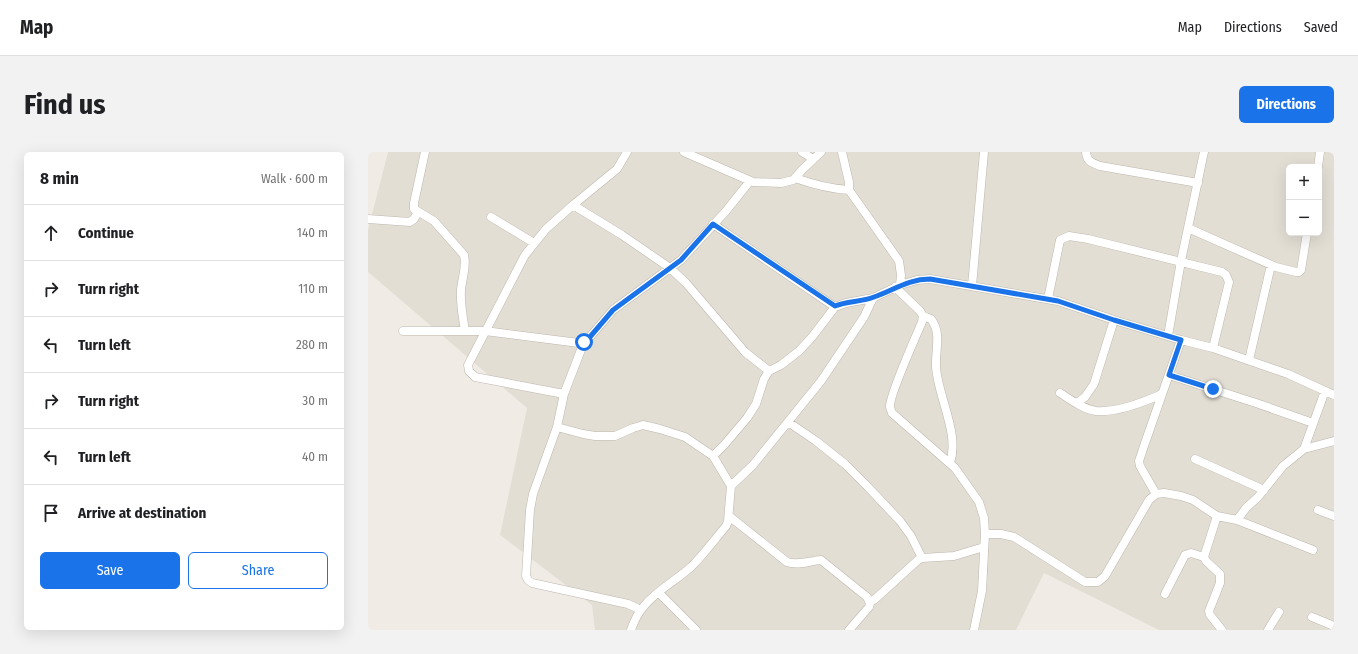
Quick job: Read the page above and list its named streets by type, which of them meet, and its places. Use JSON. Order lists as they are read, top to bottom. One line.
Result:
{"page":{"header":"Map","nav":["Map","Directions","Saved"],"buttons":["Directions",["Save","Share"]],"title":"Find us","heading":["8 min","Walk · 600 m"],"map_buttons":["+","−"],"list":[["Continue","140 m"],["Turn right","110 m"],["Turn left","280 m"],["Turn right","30 m"],["Turn left","40 m"],"Arrive at destination"]}}
